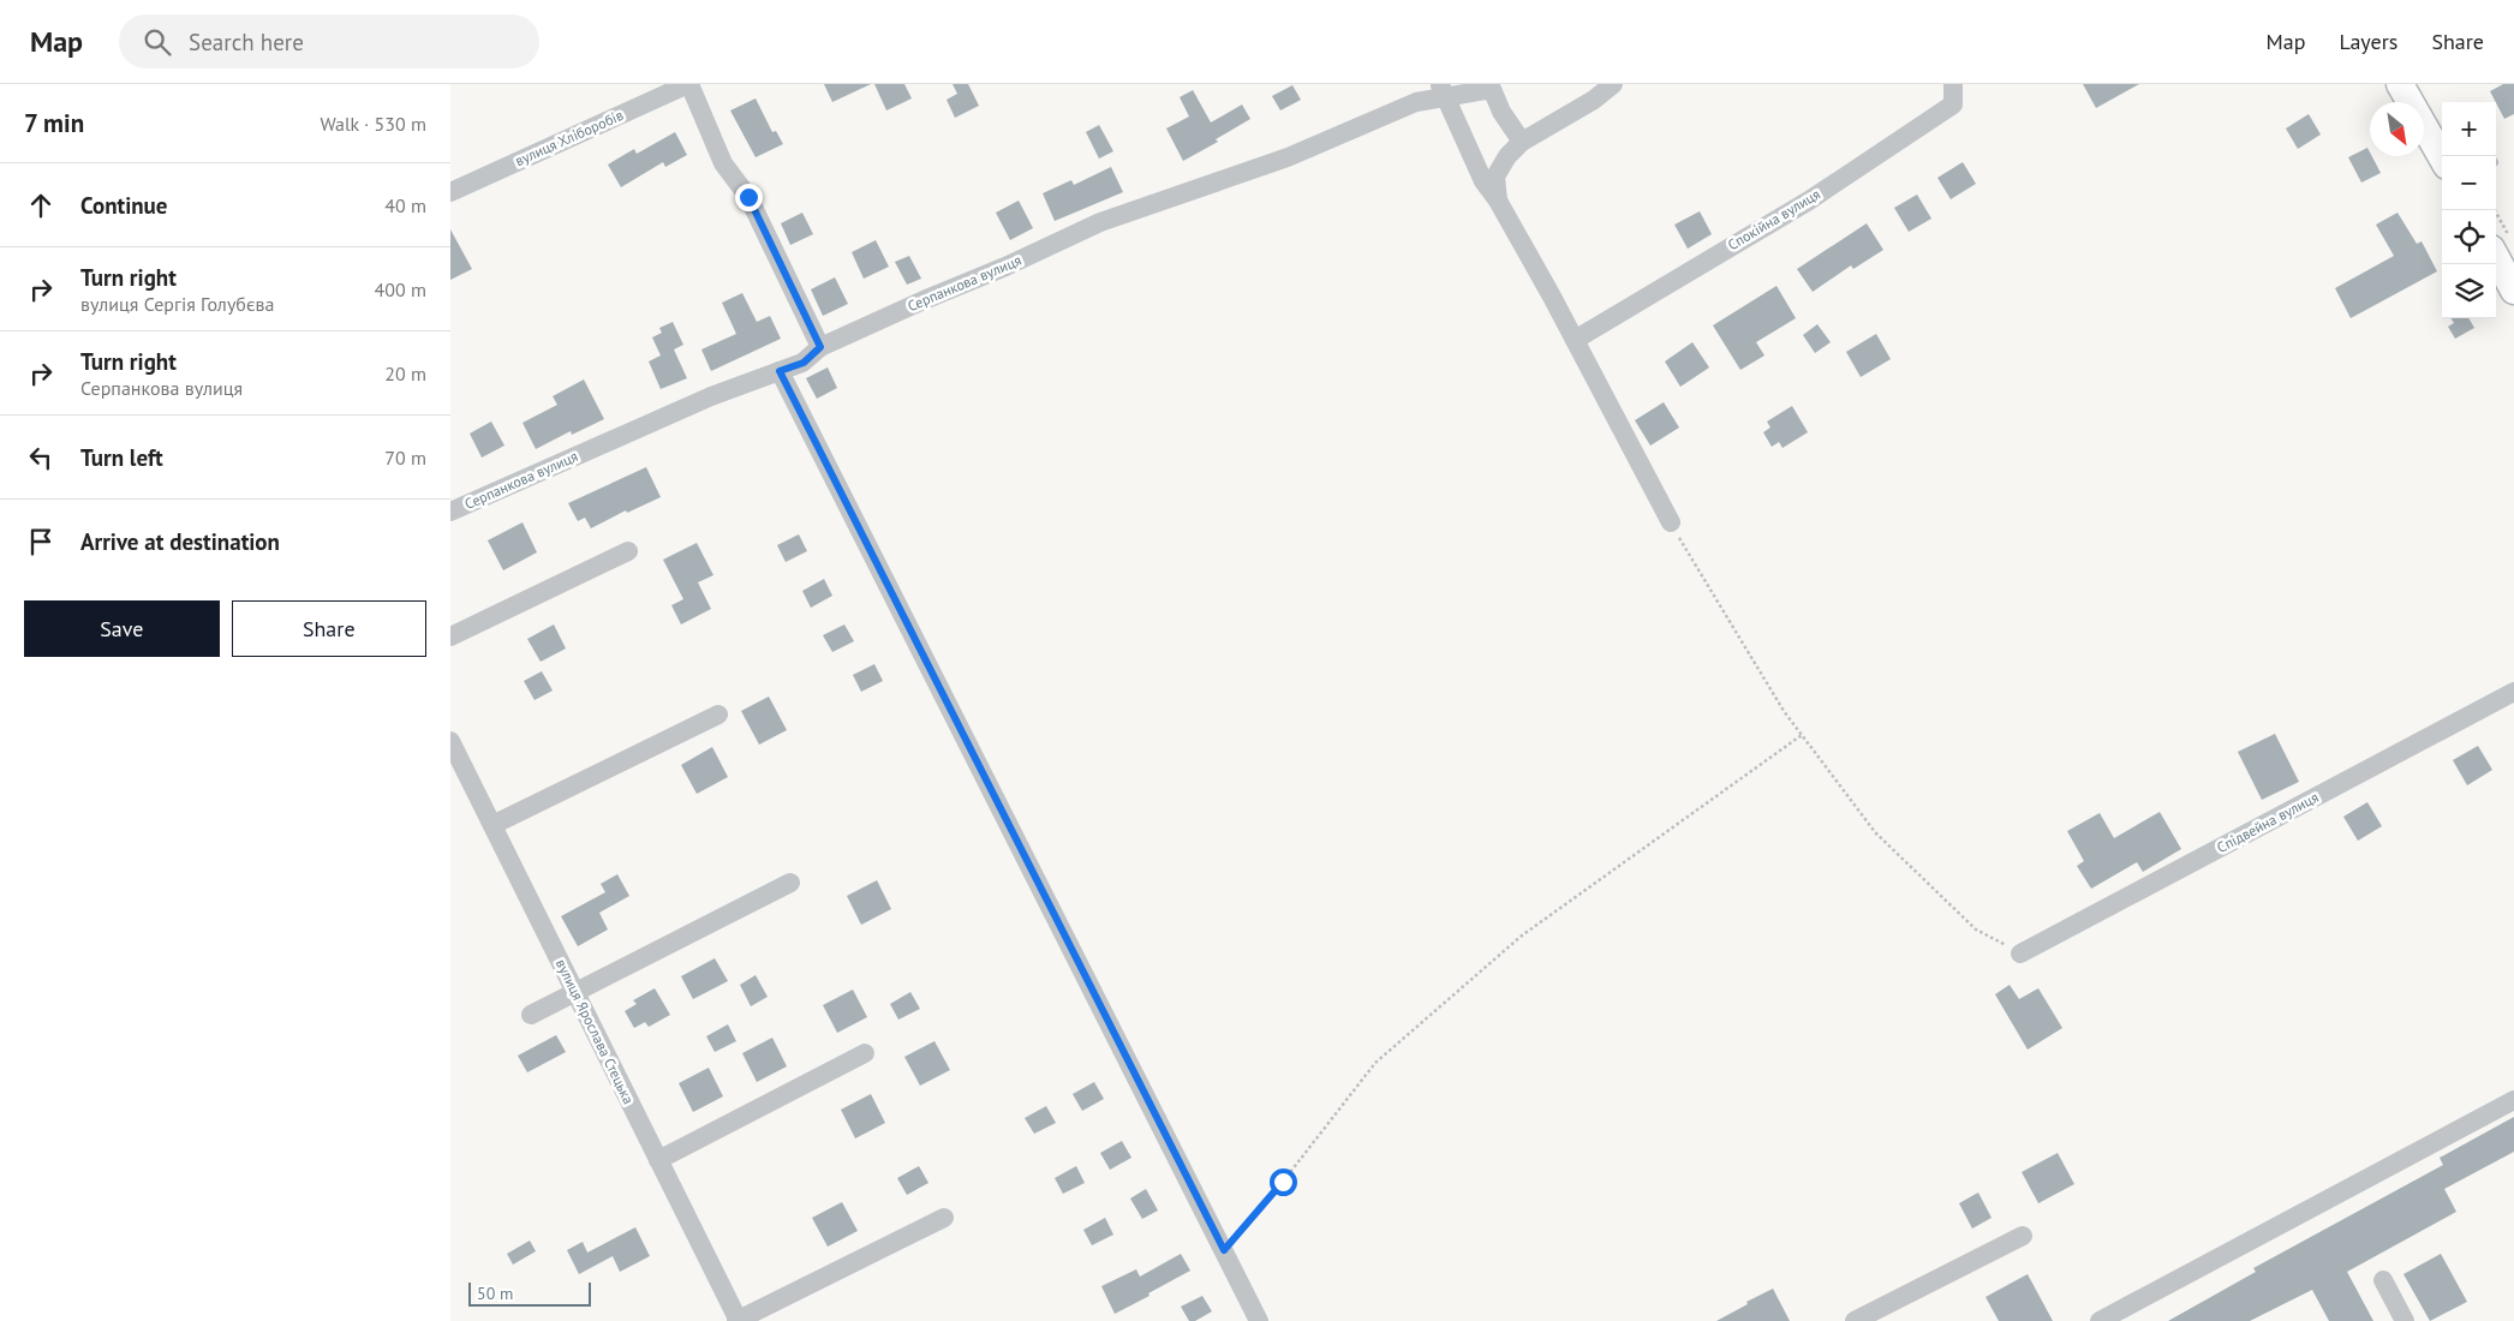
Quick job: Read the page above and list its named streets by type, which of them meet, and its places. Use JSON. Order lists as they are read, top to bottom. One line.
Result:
{"streets":{"street":["вулиця Хліборобів","Спокійна вулиця","Серпанкова вулиця","Спідвейна вулиця","вулиця Ярослава Стецька"]},"scale_bar":"50 m","north":"bottom right","page":{"header":"Map","search":"Search here","nav":["Map","Layers","Share"],"heading":["7 min","Walk · 530 m"],"map_buttons":["+","−"],"list":[["Continue","40 m"],["Turn right","вулиця Сергія Голубєва","400 m"],["Turn right","Серпанкова вулиця","20 m"],["Turn left","70 m"],"Arrive at destination"],"buttons":["Save","Share"],"scale":"50 m"}}
